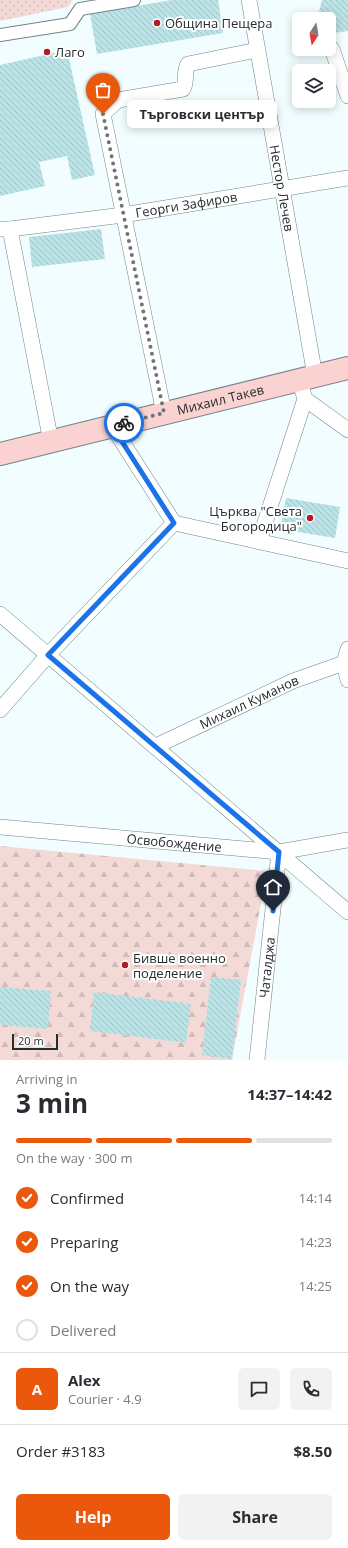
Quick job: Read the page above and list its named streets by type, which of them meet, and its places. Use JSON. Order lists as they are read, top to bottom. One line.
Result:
{"streets":{"main road":["Михаил Такев"],"street":["Нестор Лечев","Георги Зафиров","Михаил Куманов","Освобождение","Чаталджа"]},"crossings":[["Нестор Лечев","Георги Зафиров"],["Нестор Лечев","Михаил Такев"],["Освобождение","Чаталджа"]],"places":["Община Пещера","Лаго","Търговски център","Църква \"Света Богородица\"","Бивше военно поделение"],"scale_bar":"20 m","north":"bottom","page":{"bubble":"Търговски център","scale":"20 m","heading":["3 min","Arriving in","14:37–14:42"],"panel":["Alex","Courier · 4.9","Order #3183","$8.50"],"bar":"On the way · 300 m","list":[["Confirmed","14:14"],["Preparing","14:23"],["On the way","14:25"],"Delivered"],"round":"A","buttons":["Help","Share"]}}
